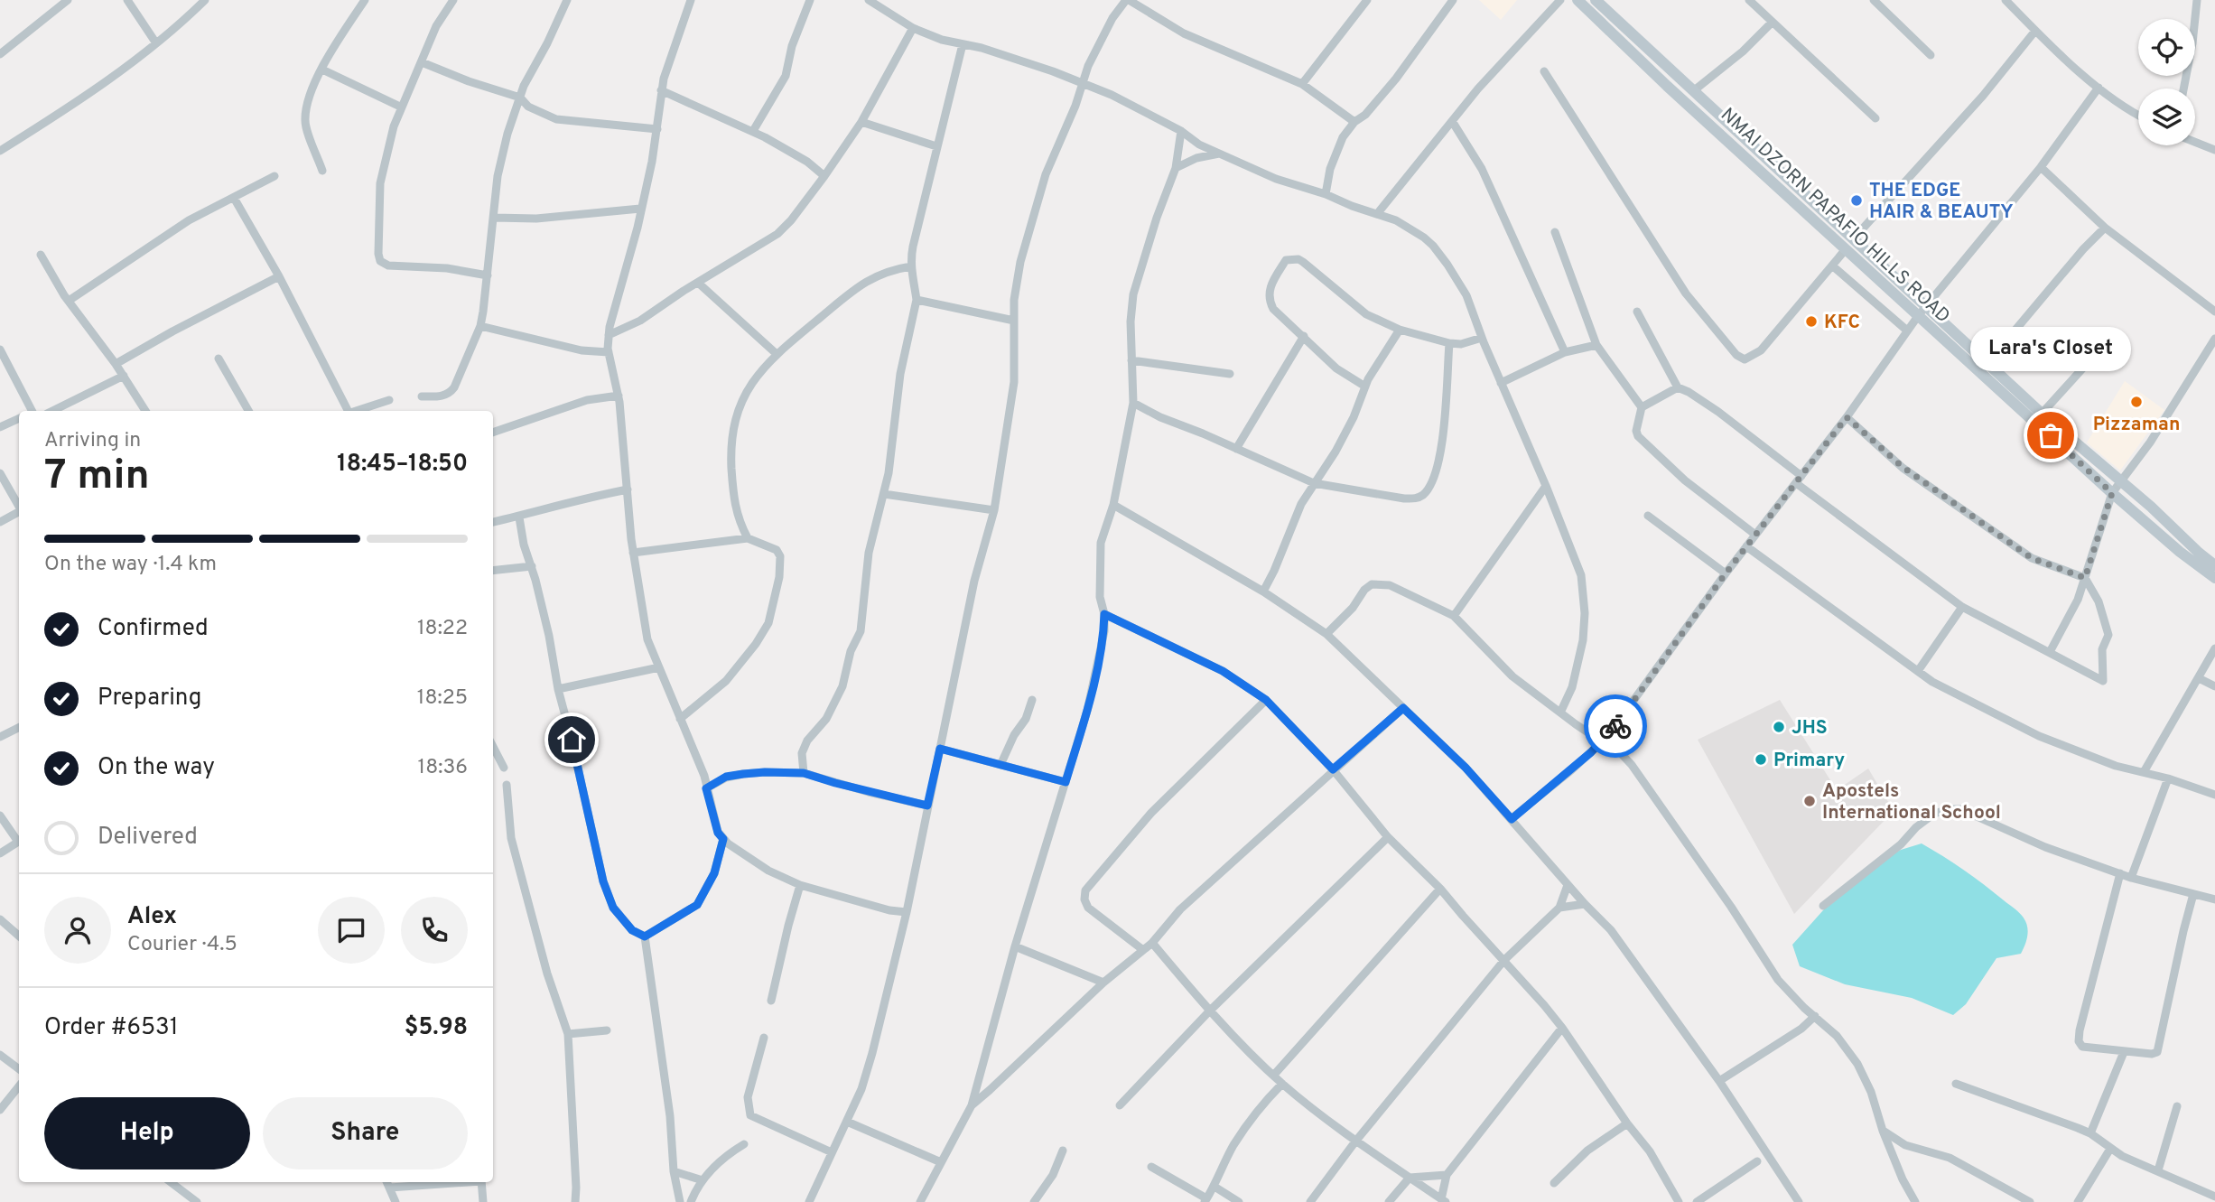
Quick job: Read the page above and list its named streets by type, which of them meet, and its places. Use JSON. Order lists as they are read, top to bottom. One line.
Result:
{"streets":{"street":["NMAI DZORN PAPAFIO HILLS ROAD"]},"places":["THE EDGE HAIR & BEAUTY","KFC","Pizzaman","Lara's Closet","JHS","Primary","Apostels International School"],"page":{"bubble":"Lara's Closet","heading":["7 min","Arriving in","18:45–18:50"],"panel":["Alex","Courier · 4.5","Order #6531","$5.98"],"bar":"On the way · 1.4 km","list":[["Confirmed","18:22"],["Preparing","18:25"],["On the way","18:36"],"Delivered"],"buttons":["Help","Share"]}}
